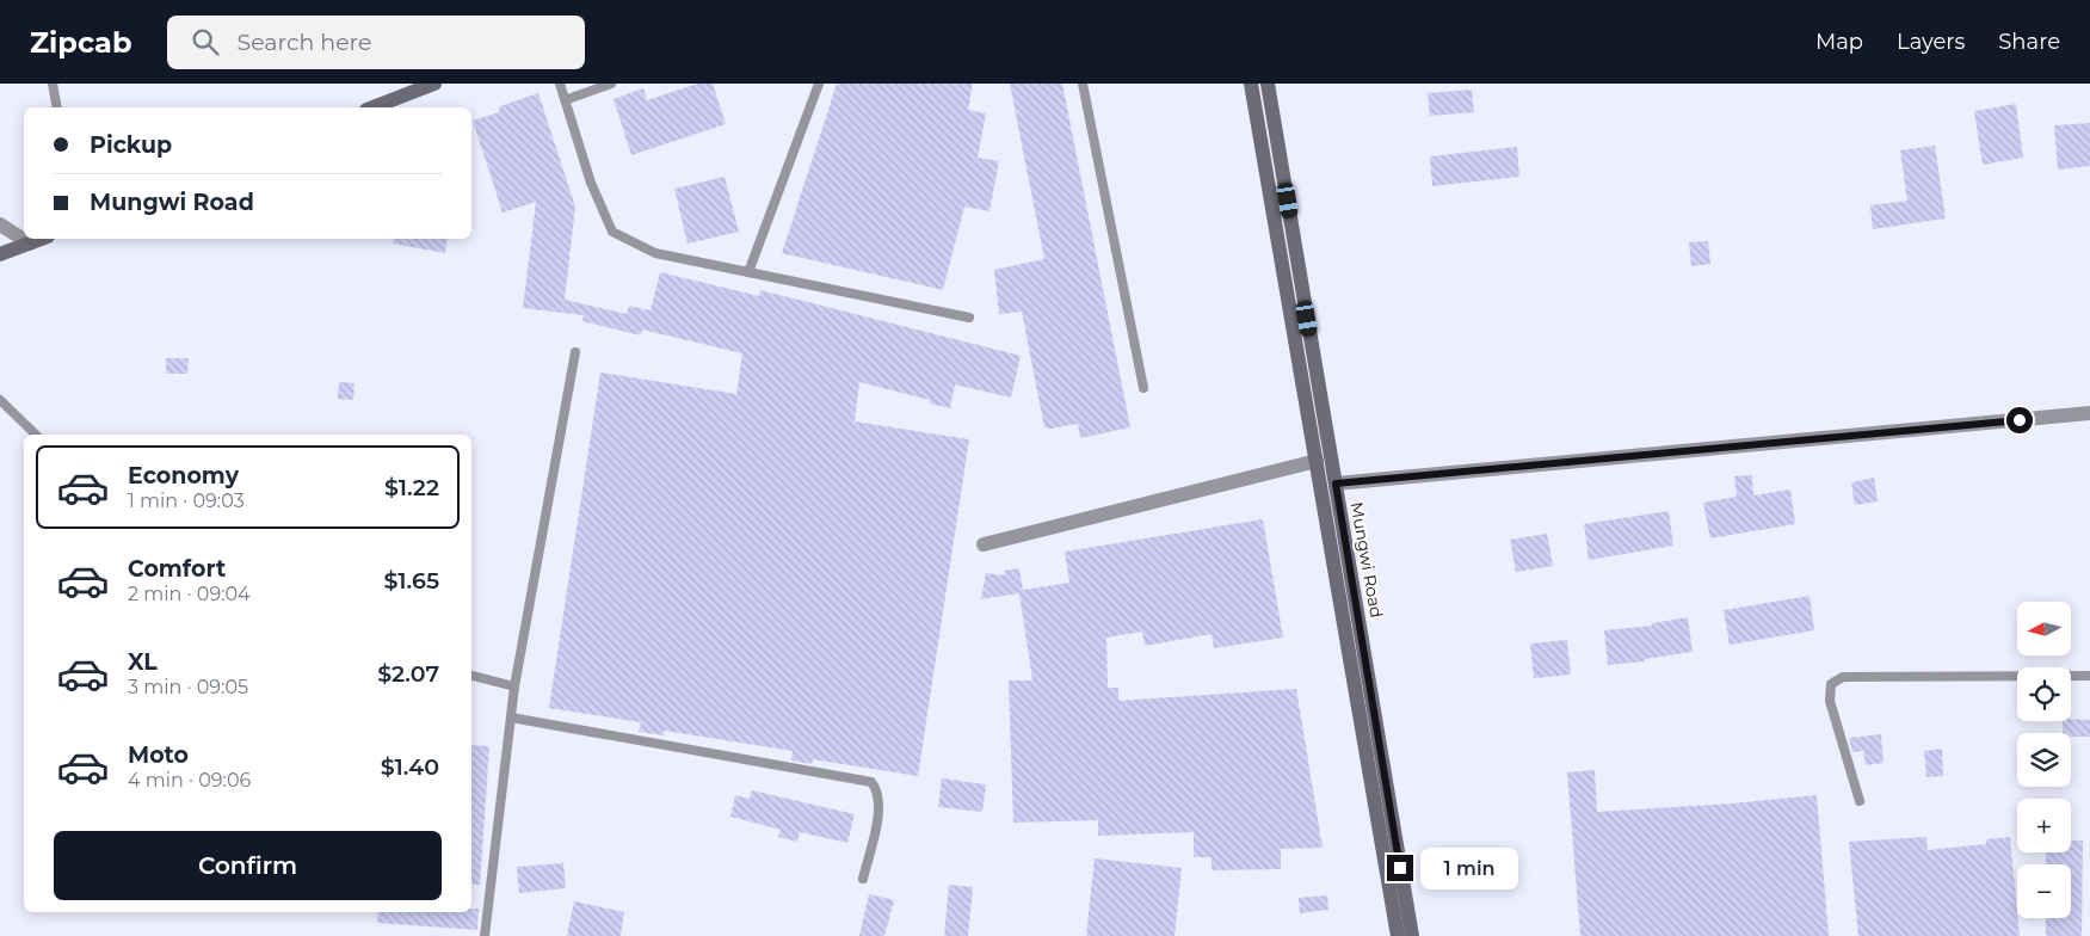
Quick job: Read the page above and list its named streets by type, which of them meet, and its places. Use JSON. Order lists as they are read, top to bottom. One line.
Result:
{"streets":{"main road":["Mungwi Road"]},"north":"left","page":{"header":"Zipcab","search":"Search here","nav":["Map","Layers","Share"],"banner":["Pickup","Mungwi Road"],"list":[{"name":"Economy","note":"1 min · 09:03","value":"$1.22"},{"name":"Comfort","note":"2 min · 09:04","value":"$1.65"},{"name":"XL","note":"3 min · 09:05","value":"$2.07"},{"name":"Moto","note":"4 min · 09:06","value":"$1.40"}],"map_buttons":["+","−"],"buttons":"Confirm","bubble":"1 min"}}
